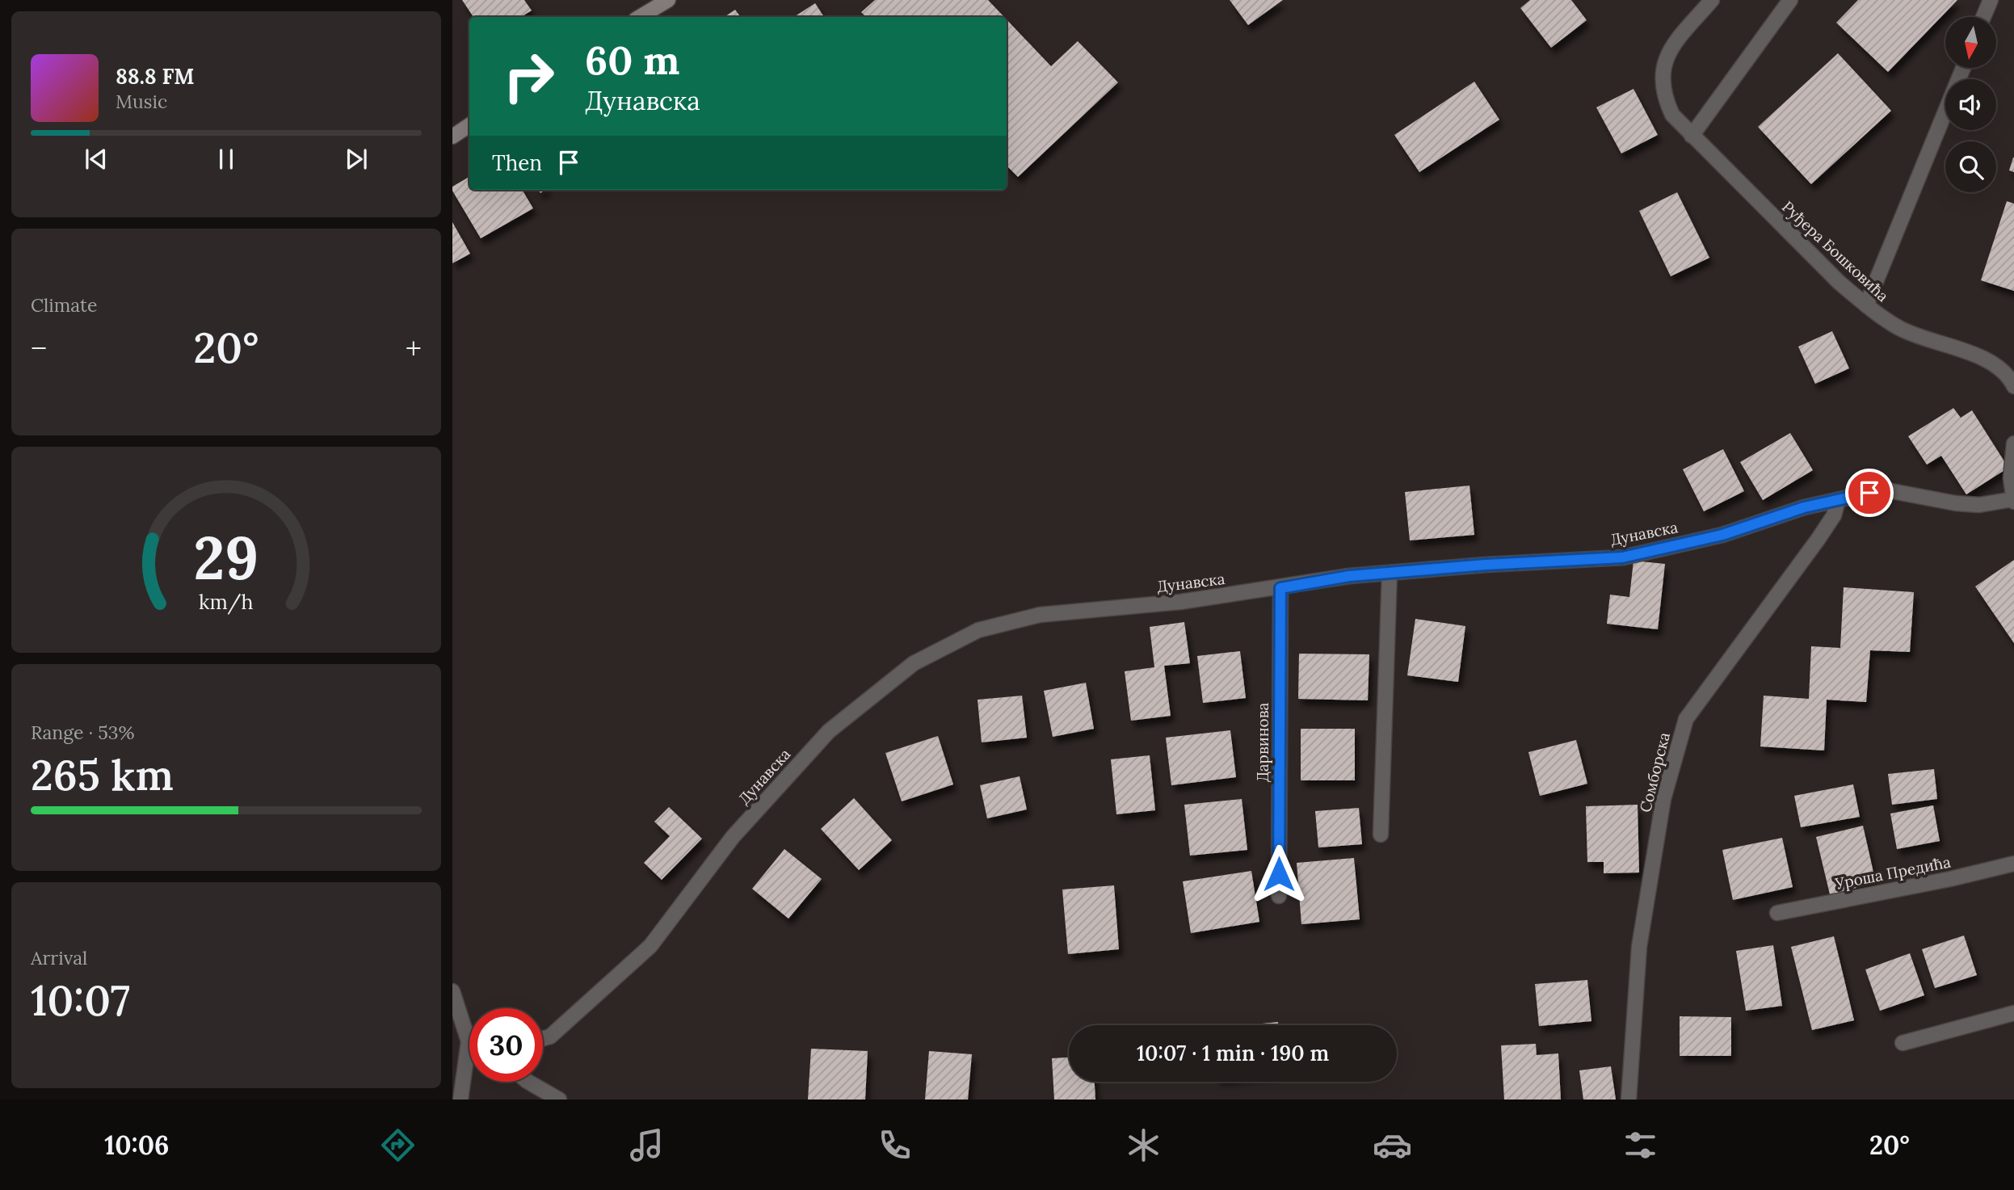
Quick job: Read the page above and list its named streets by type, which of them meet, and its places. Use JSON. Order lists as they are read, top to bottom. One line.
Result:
{"streets":{"street":["Руђера Бошковића","Дунавска","Дарвинова","Сомборска","Уроша Предића"]},"crossings":[["Дунавска","Дарвинова"],["Дунавска","Сомборска"]],"north":"bottom","page":{"turn":["60 m","Дунавска"],"song":["88.8 FM","Music"],"then":"Then","tile":["Climate",["Range · 53%","265 km"],["Arrival","10:07"]],"heat":["−","20°","+"],"limit":"30","trip":"10:07 · 1 min · 190 m","tabs":["10:06","20°"],"gauge":["29","km/h"]}}
